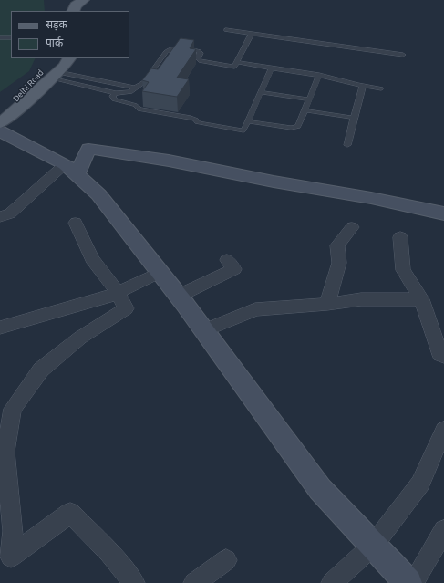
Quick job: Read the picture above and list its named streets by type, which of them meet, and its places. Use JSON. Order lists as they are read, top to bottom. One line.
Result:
{"streets":{"main road":["Delhi Road"]},"legend":["सड़क","पार्क"]}
